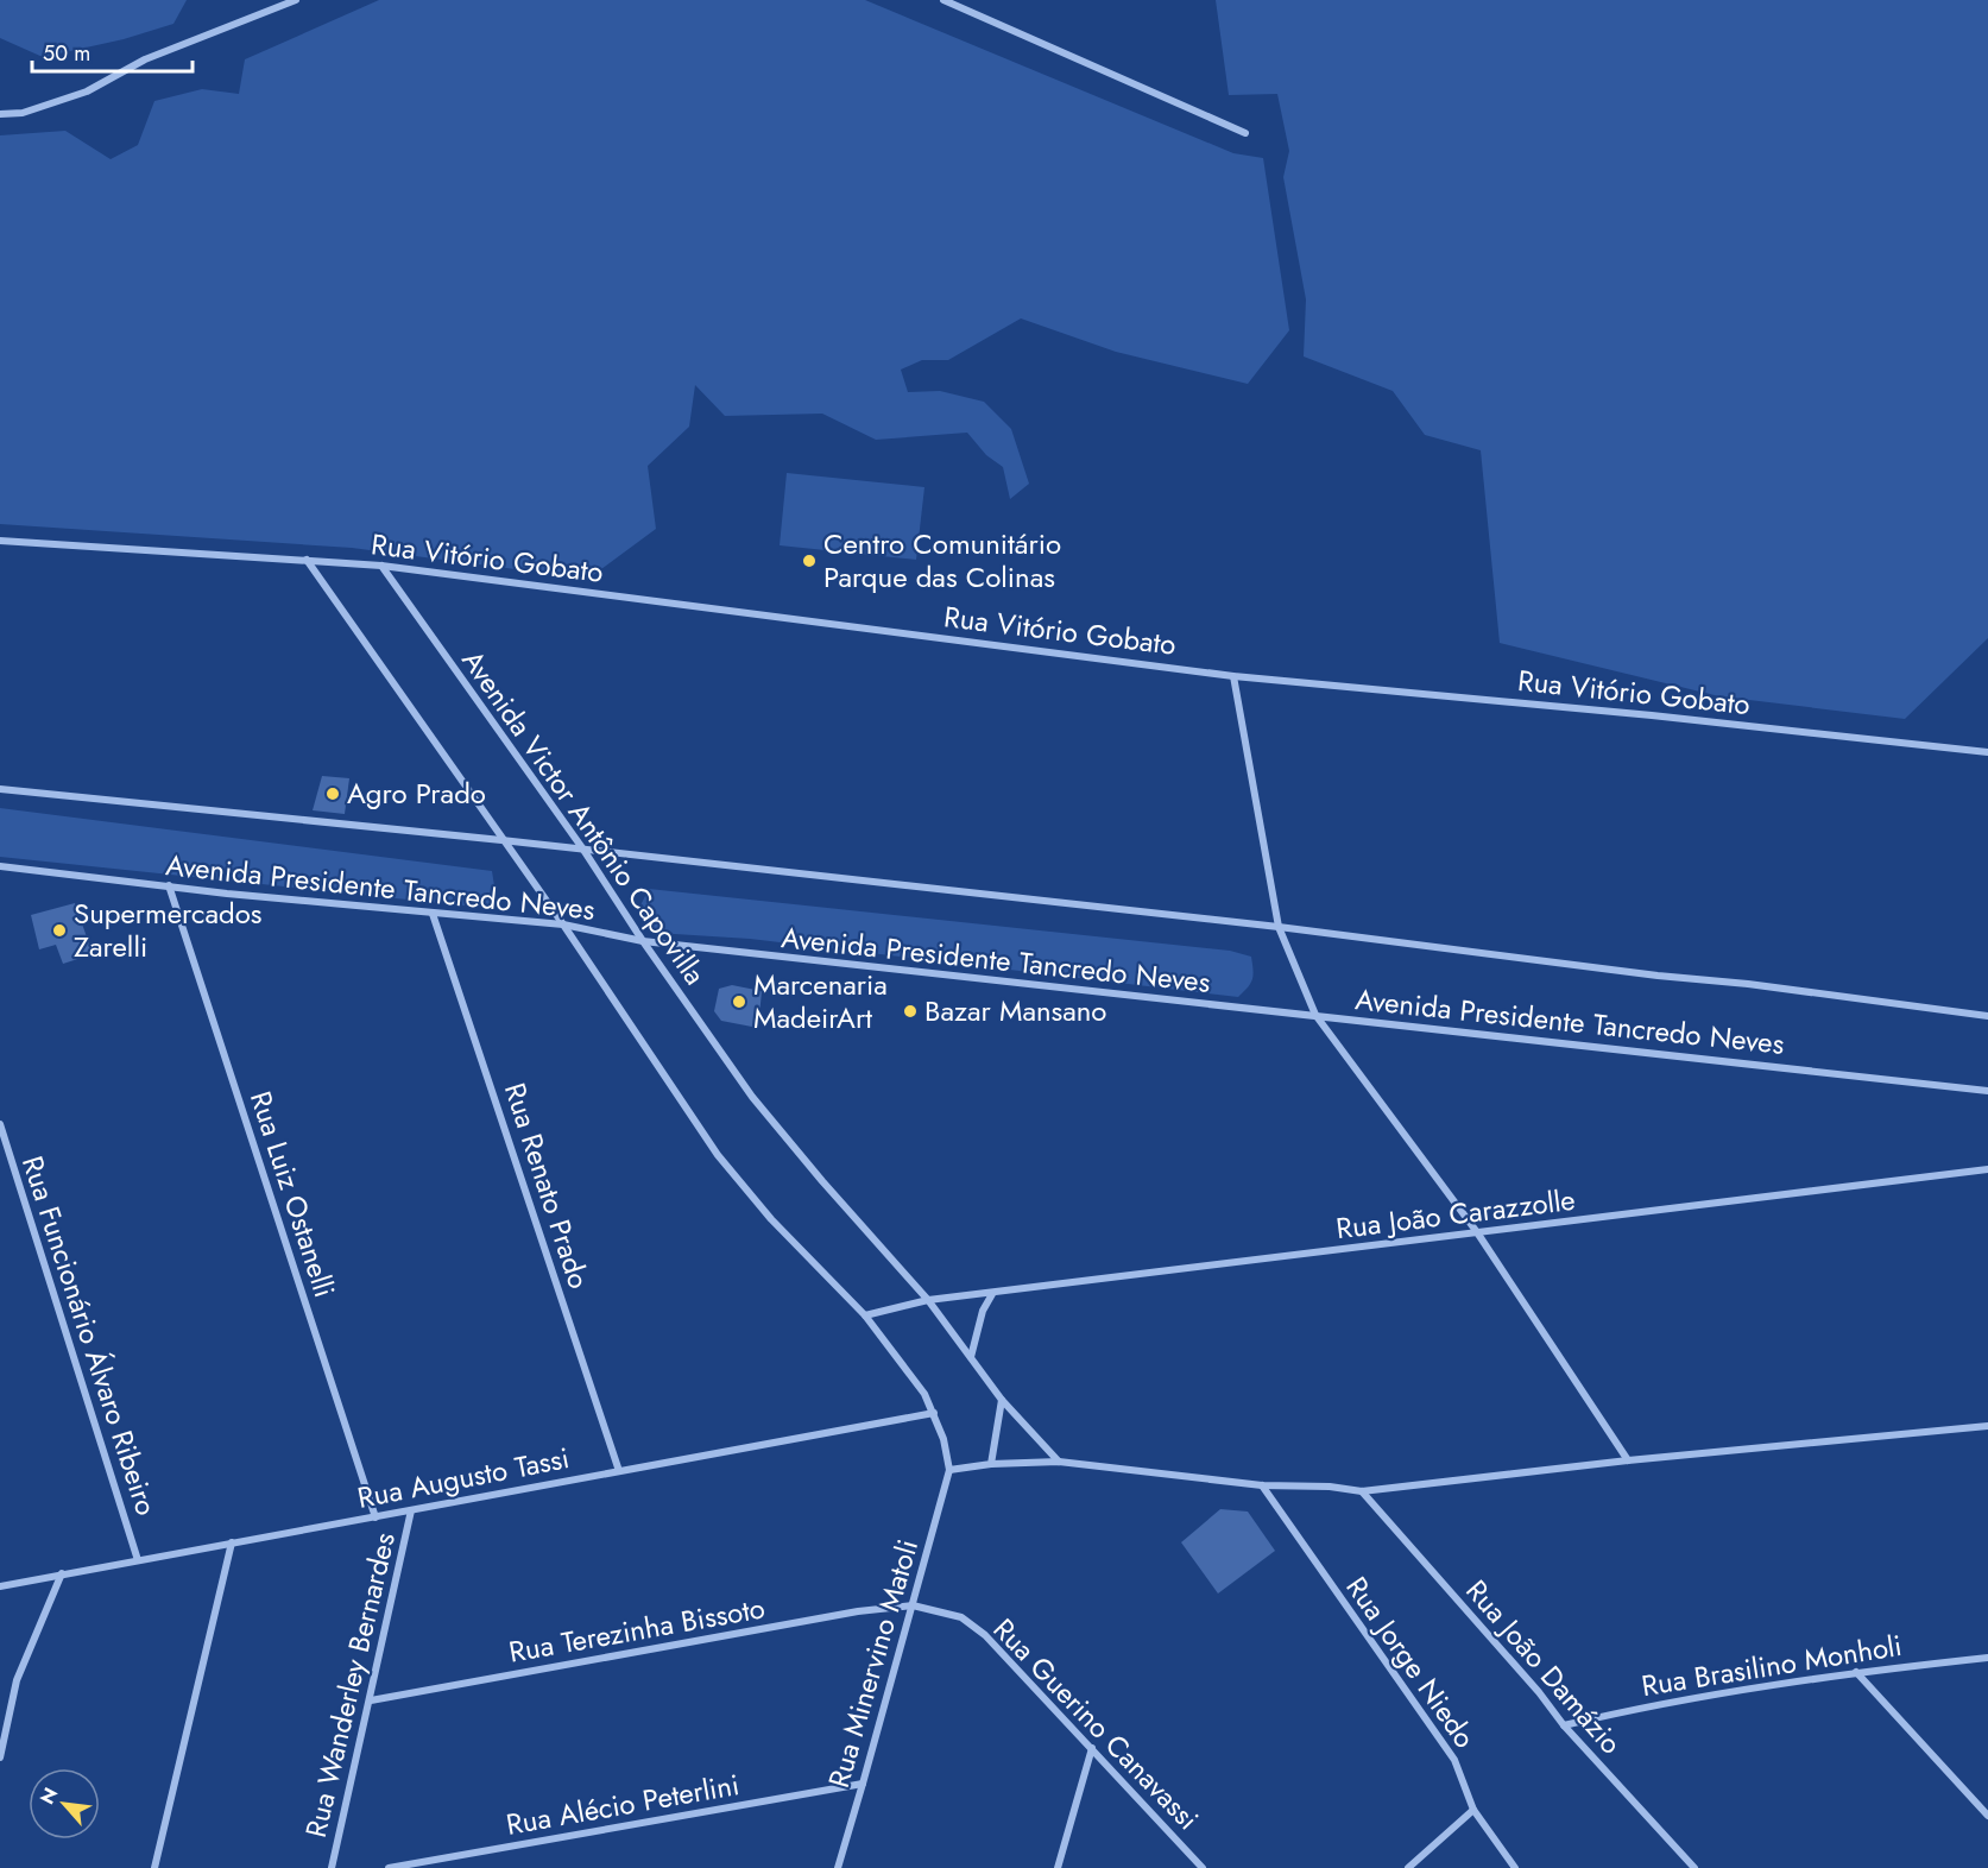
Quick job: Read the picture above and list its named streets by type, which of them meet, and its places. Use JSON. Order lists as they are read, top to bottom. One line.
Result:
{"streets":{"street":["Rua Vitório Gobato","Avenida Victor Antônio Capovilla","Avenida Presidente Tancredo Neves","Rua Renato Prado","Rua Luiz Ostanelli","Rua João Carazzolle","Rua Funcionário Álvaro Ribeiro","Rua Augusto Tassi","Rua Terezinha Bissoto","Rua Jorge Niedo","Rua Minervino Matoli","Rua Brasilino Monholi","Rua João Damázio","Rua Wanderley Bernardes","Rua Guerino Canavassi","Rua Alécio Peterlini"]},"crossings":[["Rua Vitório Gobato","Avenida Victor Antônio Capovilla"],["Avenida Victor Antônio Capovilla","Avenida Presidente Tancredo Neves"],["Avenida Victor Antônio Capovilla","Rua João Carazzolle"],["Avenida Presidente Tancredo Neves","Rua Renato Prado"],["Avenida Presidente Tancredo Neves","Rua Luiz Ostanelli"],["Rua Renato Prado","Rua Augusto Tassi"],["Rua Luiz Ostanelli","Rua Augusto Tassi"],["Rua Funcionário Álvaro Ribeiro","Rua Augusto Tassi"],["Rua Augusto Tassi","Rua Wanderley Bernardes"],["Rua Terezinha Bissoto","Rua Minervino Matoli"],["Rua Terezinha Bissoto","Rua Wanderley Bernardes"],["Rua Terezinha Bissoto","Rua Guerino Canavassi"],["Rua Minervino Matoli","Rua Guerino Canavassi"],["Rua Minervino Matoli","Rua Alécio Peterlini"],["Rua Brasilino Monholi","Rua João Damázio"]],"places":["Centro Comunitário Parque das Colinas","Agro Prado","Supermercados Zarelli","Marcenaria MadeirArt","Bazar Mansano"],"scale_bar":"50 m","north":"top left"}
